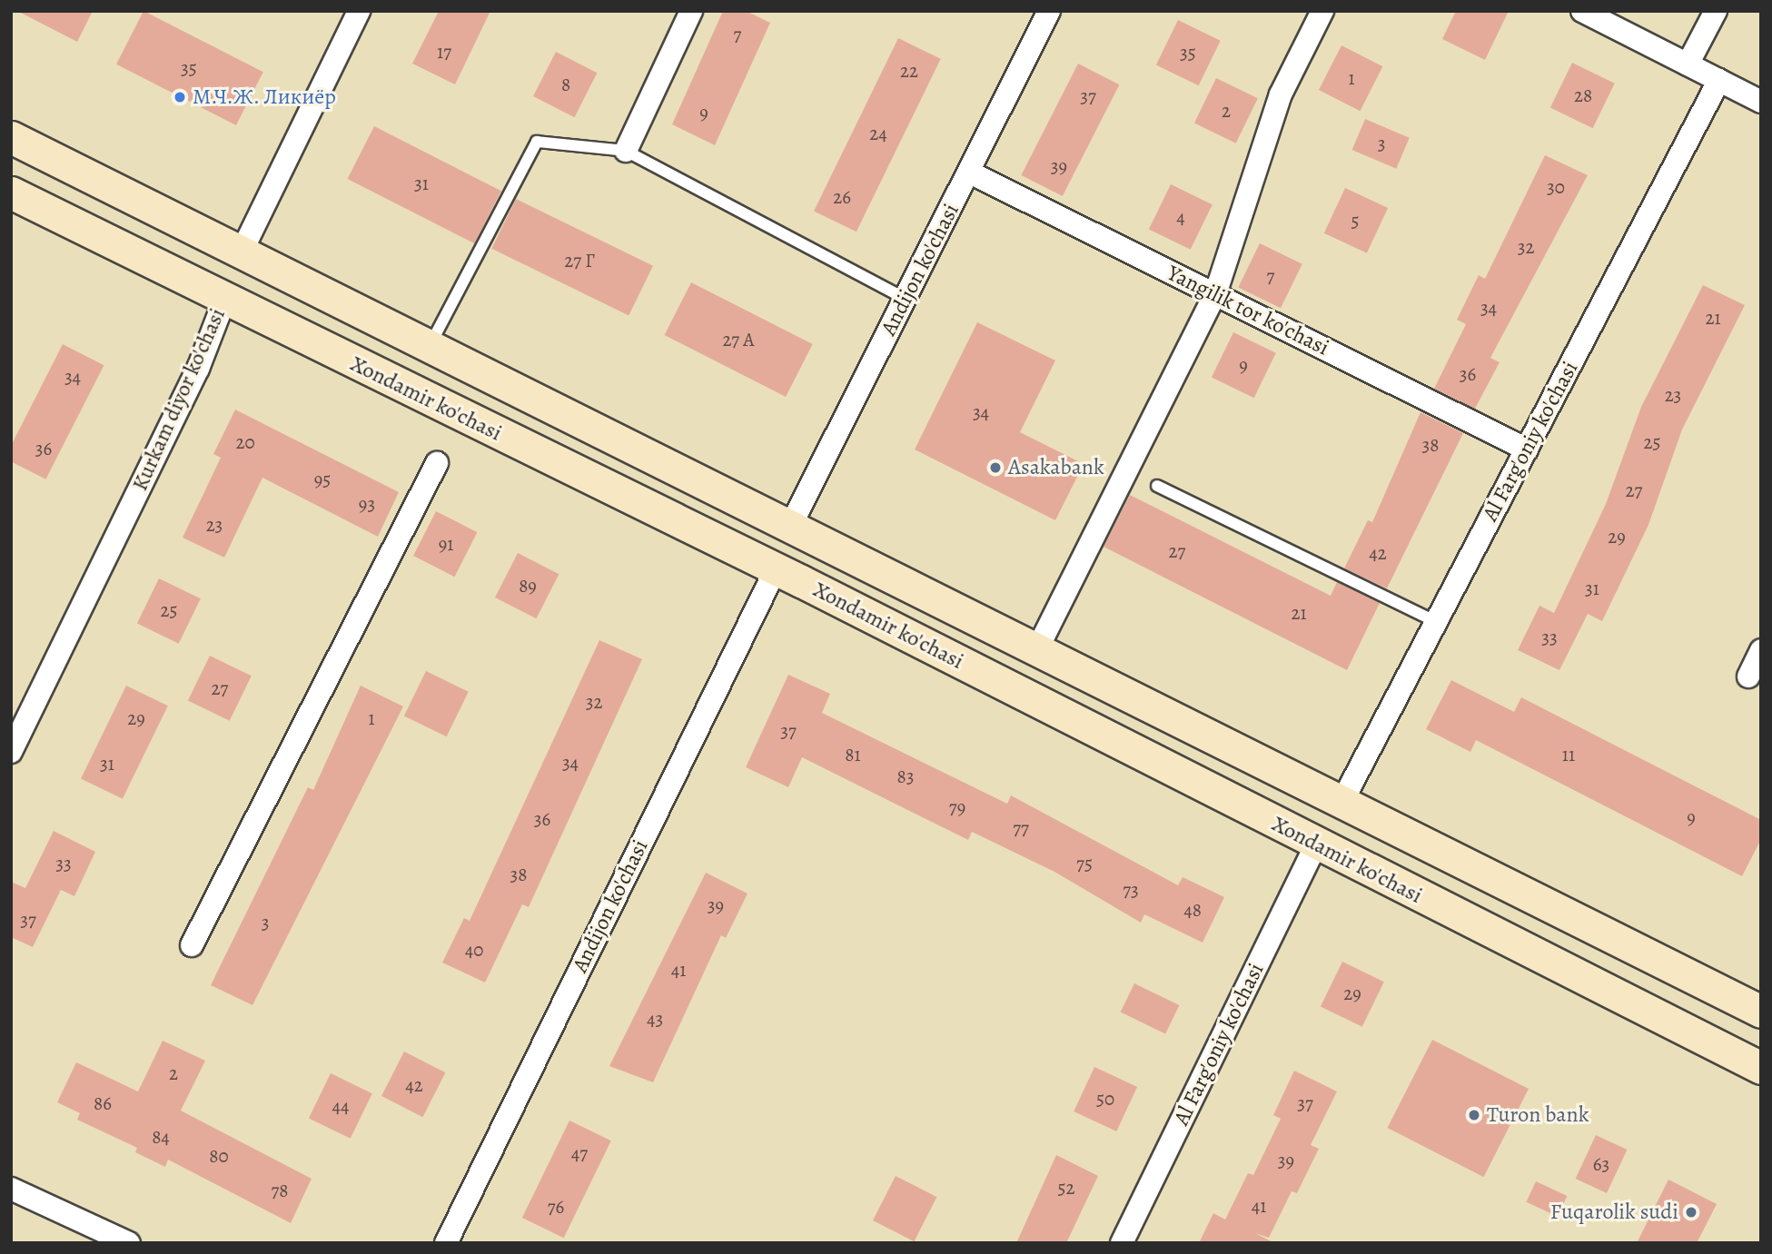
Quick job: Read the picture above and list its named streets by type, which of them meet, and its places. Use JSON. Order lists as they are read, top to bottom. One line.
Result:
{"streets":{"main road":["Xondamir ko'chasi","Kurkam diyor ko'chasi"],"street":["Andijon ko'chasi","Yangilik tor ko'chasi","Al Farg'oniy ko'chasi"]},"crossings":[["Andijon ko'chasi","Yangilik tor ko'chasi"],["Andijon ko'chasi","Xondamir ko'chasi"],["Yangilik tor ko'chasi","Al Farg'oniy ko'chasi"],["Xondamir ko'chasi","Kurkam diyor ko'chasi"],["Xondamir ko'chasi","Al Farg'oniy ko'chasi"]],"places":["М.Ч.Ж. Ликиёр","Asakabank","Turon bank","Fuqarolik sudi"],"house_numbers":["7","17","35","35","22","1","8","28","37","2","9","24","3","39","31","30","26","4","5","32","27 Г","7","34","21","27 А","9","36","34","23","34","20","25","38","36","95","27","93","23","29","91","27","42","89","31","25","21","33","27","32","29","1","37","81","11","34","31","83","79","9","36","77","33","75","38","73","39","48","37","3","40","41","29","43","2","42","50","86","37","44","84","47","80","39","63","52","78","41","76"]}
